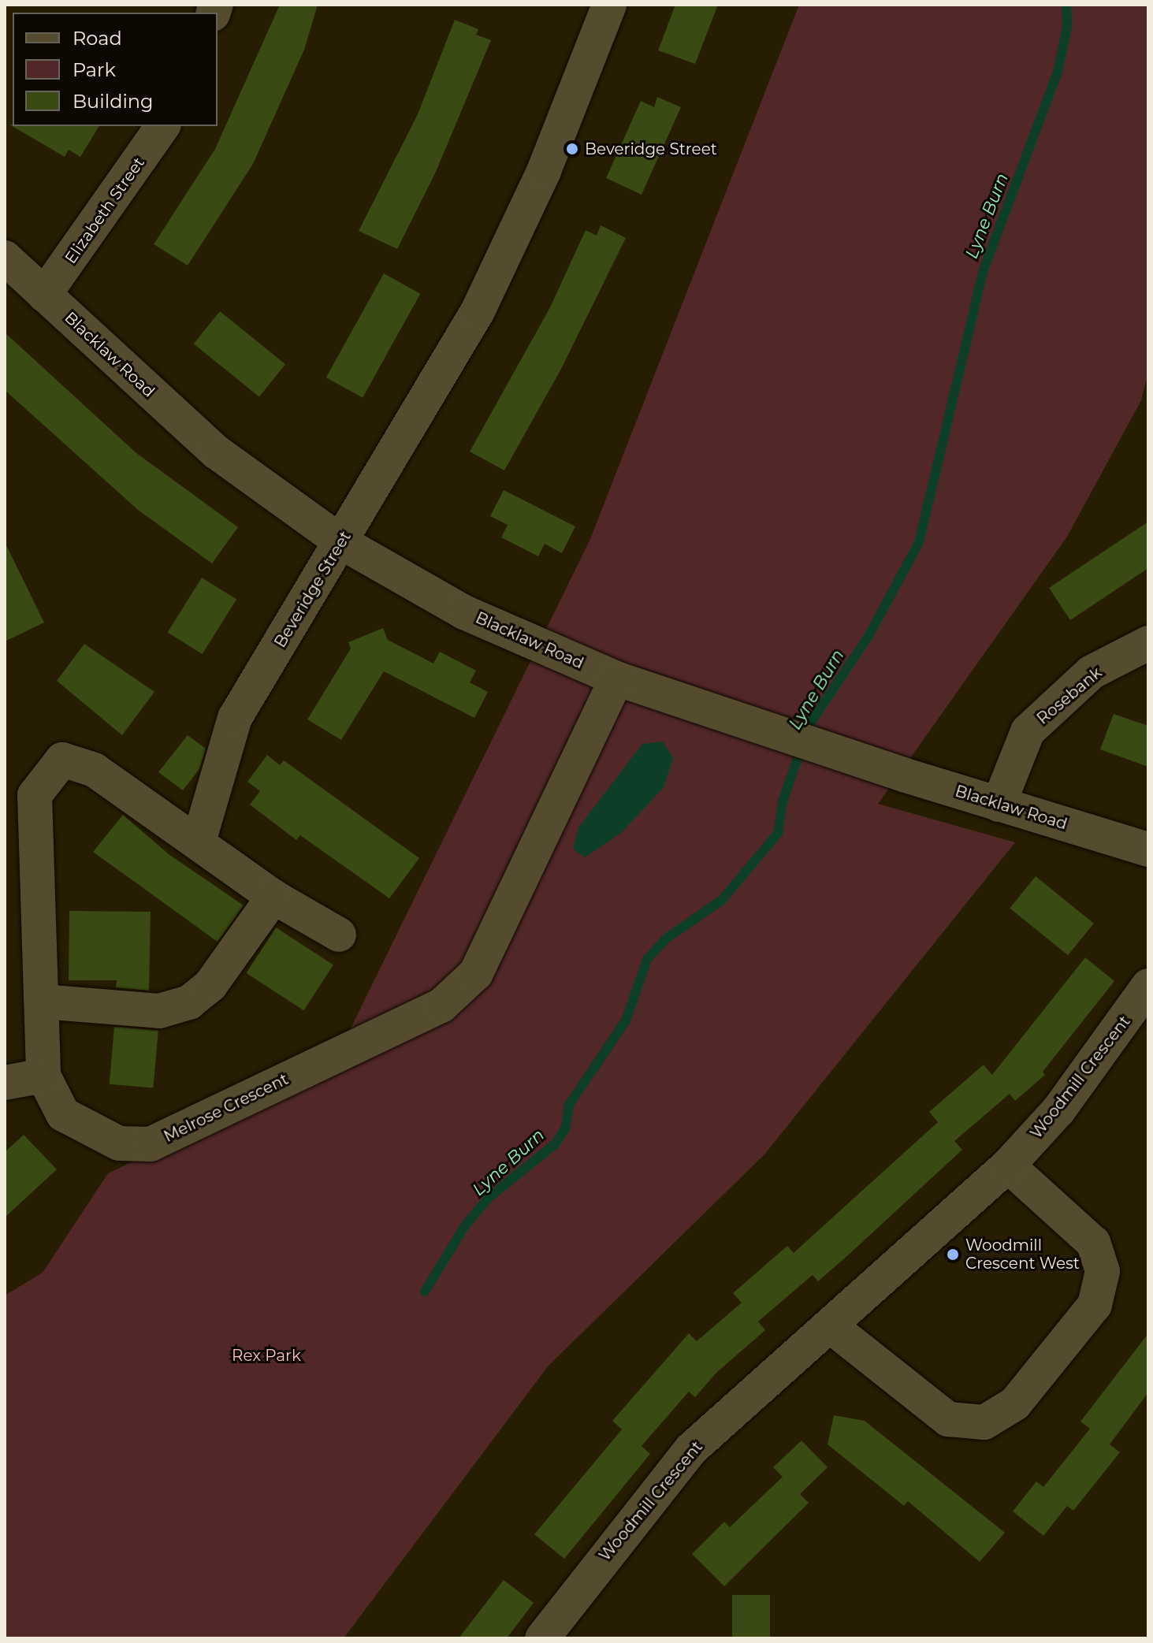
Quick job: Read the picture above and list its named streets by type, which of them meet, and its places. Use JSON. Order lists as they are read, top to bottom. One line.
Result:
{"streets":{"street":["Elizabeth Street","Blacklaw Road","Beveridge Street","Rosebank","Woodmill Crescent","Melrose Crescent"]},"crossings":[["Elizabeth Street","Blacklaw Road"],["Blacklaw Road","Beveridge Street"],["Blacklaw Road","Rosebank"],["Blacklaw Road","Melrose Crescent"],["Beveridge Street","Melrose Crescent"]],"water":["Lyne Burn"],"parks":["Rex Park"],"places":["Beveridge Street","Woodmill Crescent West"],"legend":["Road","Park","Building"]}
